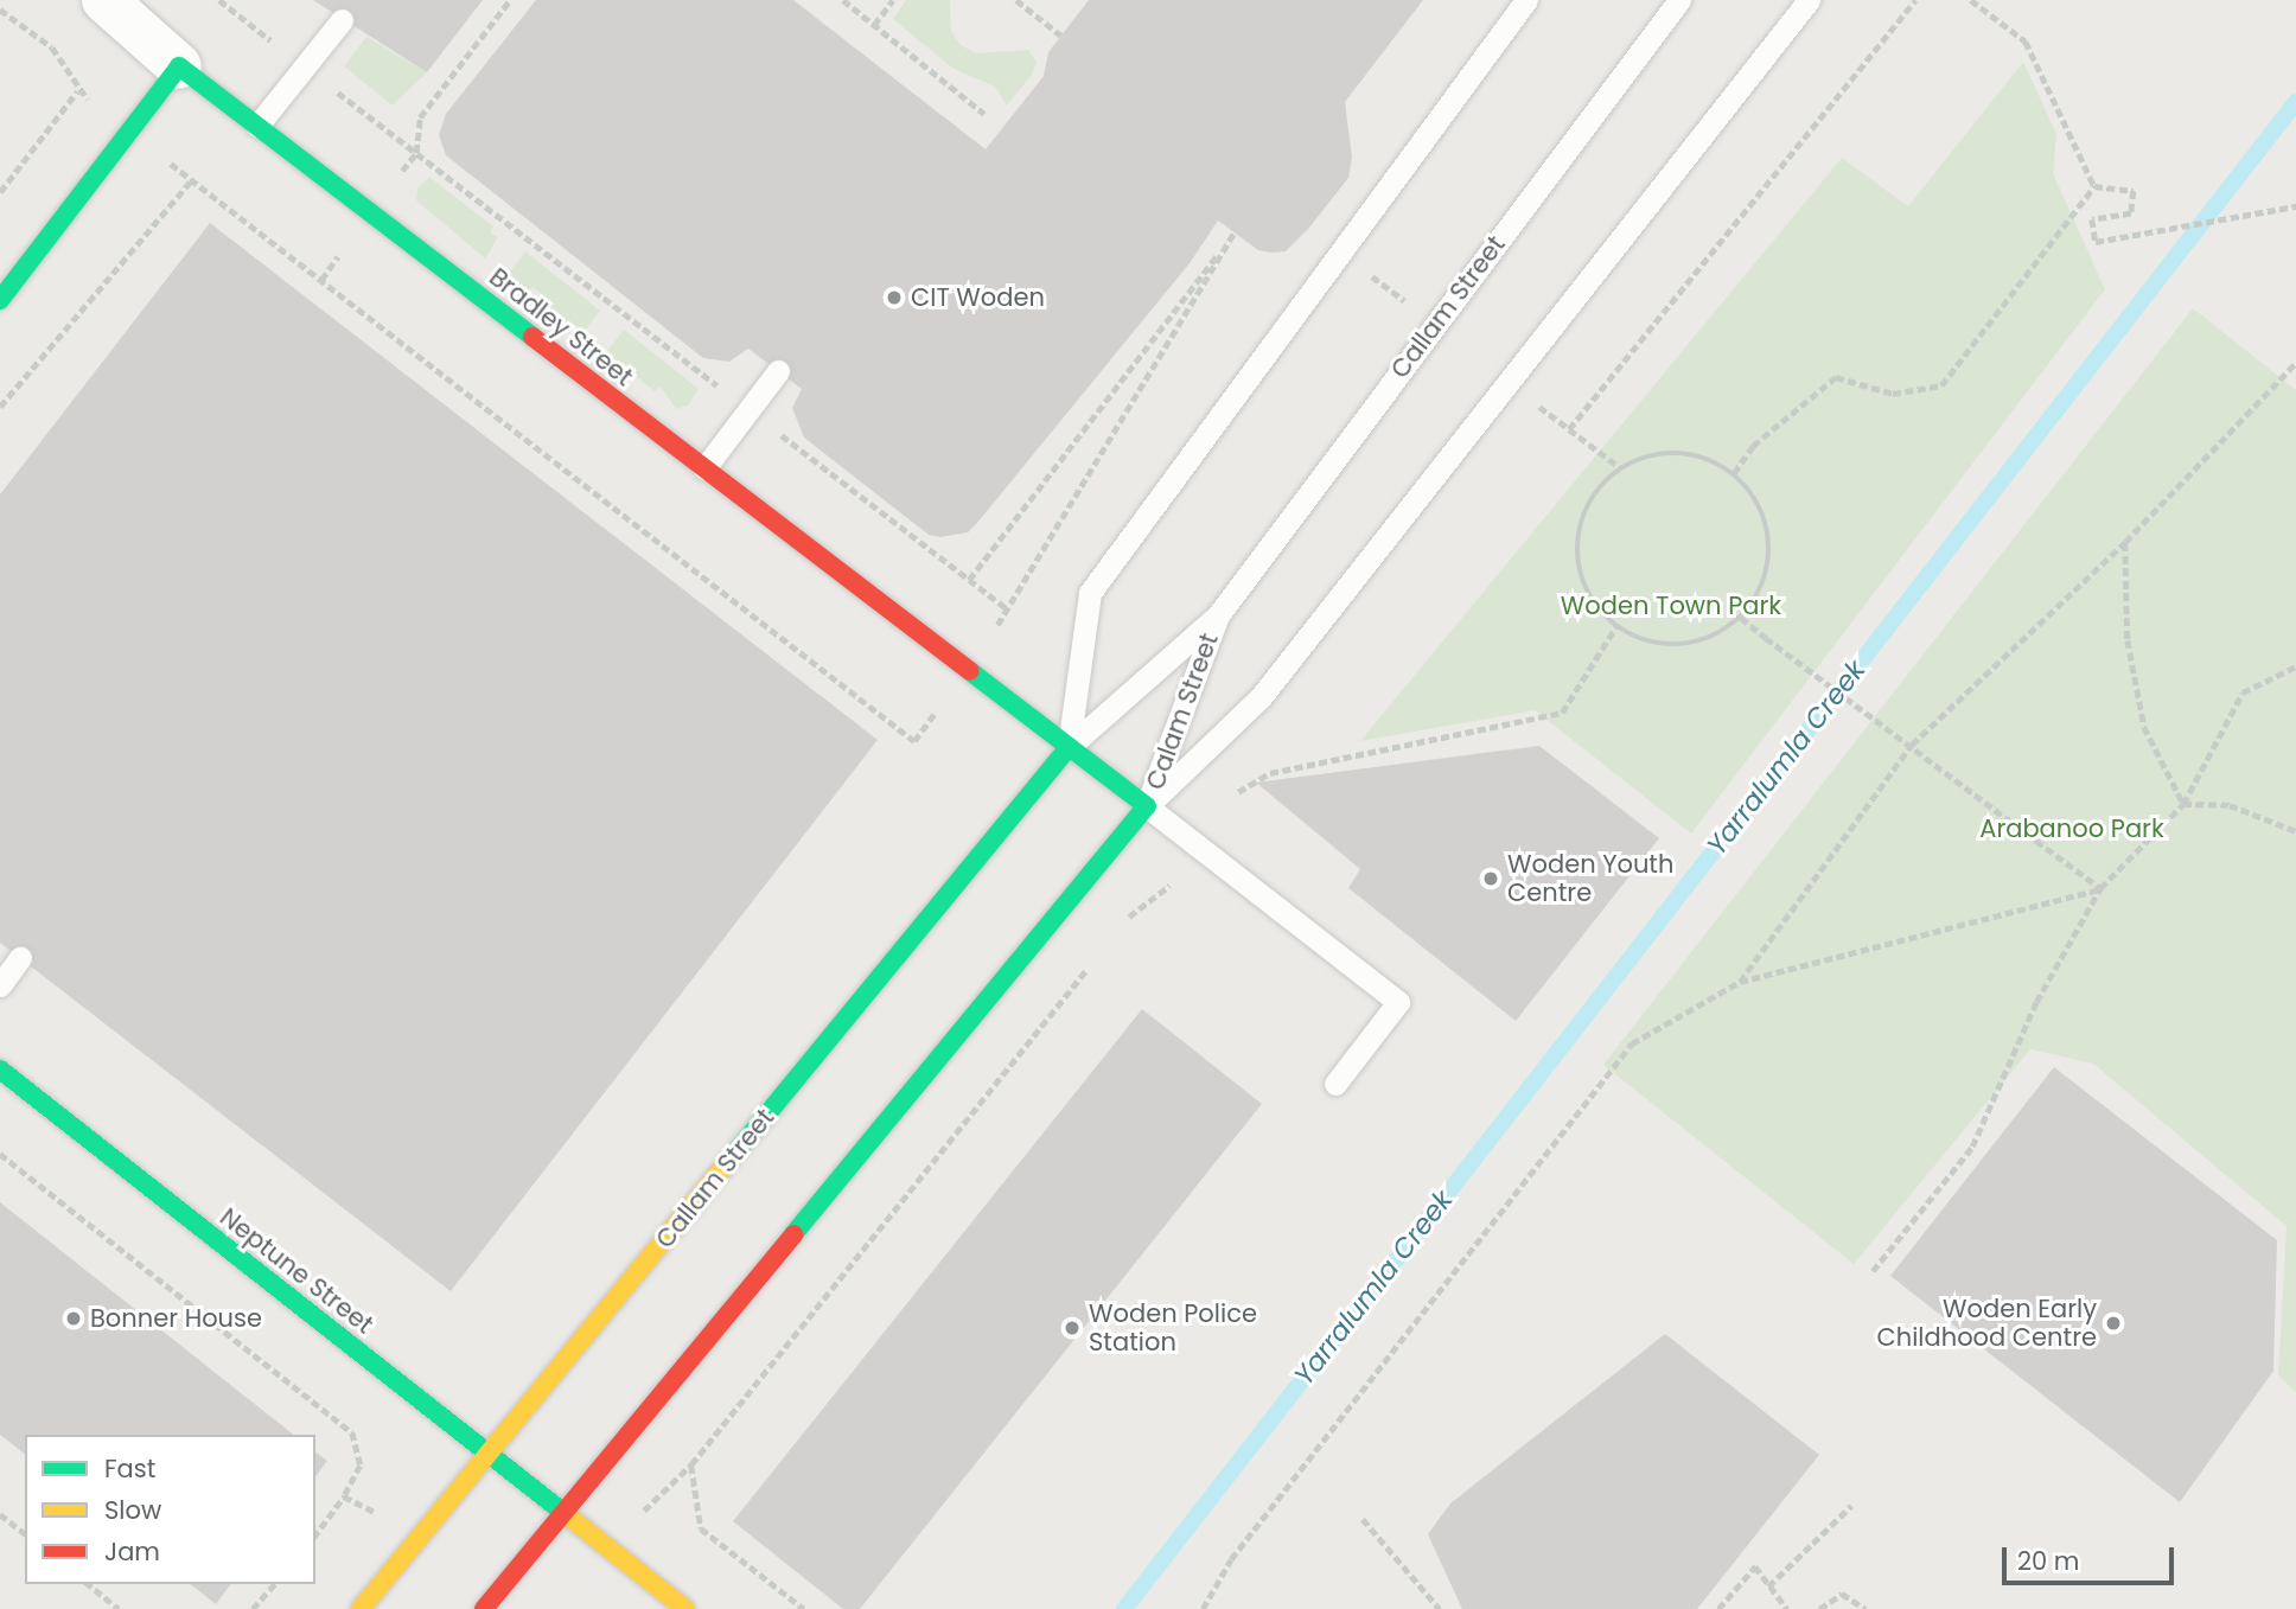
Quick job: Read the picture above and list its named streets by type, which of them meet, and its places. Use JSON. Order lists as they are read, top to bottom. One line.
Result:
{"streets":{"street":["Callam Street","Bradley Street","Neptune Street"],"lane":["Calam Street"]},"crossings":[["Callam Street","Bradley Street"],["Callam Street","Calam Street"],["Callam Street","Neptune Street"],["Bradley Street","Calam Street"]],"water":["Yarralumla Creek"],"parks":["Woden Town Park","Arabanoo Park"],"places":["CIT Woden","Woden Youth Centre","Bonner House","Woden Early Childhood Centre","Woden Police Station"],"legend":["Fast","Slow","Jam"],"scale_bar":"20 m"}
